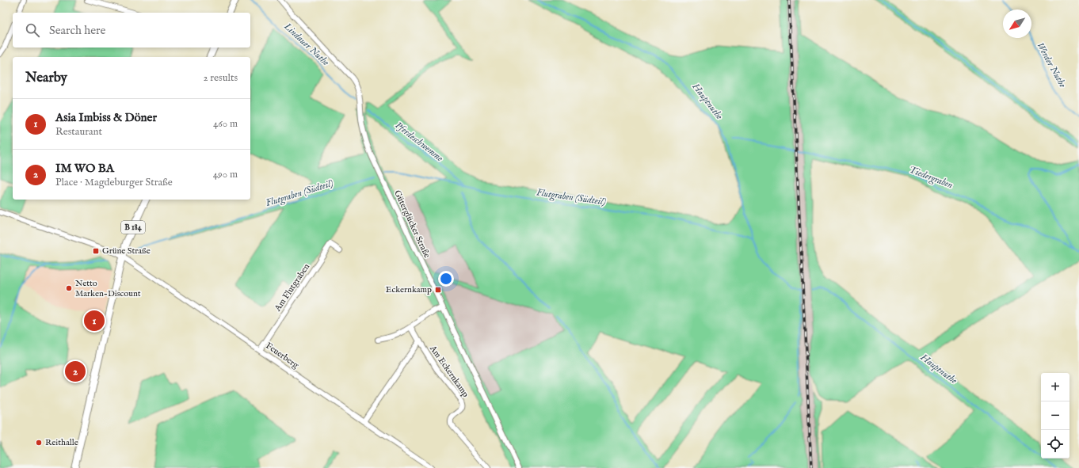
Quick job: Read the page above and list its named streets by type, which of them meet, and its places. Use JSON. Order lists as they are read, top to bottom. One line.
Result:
{"streets":{"main road":["B 184"],"street":["Güterglücker Straße","Am Flutgraben","Feuerberg","Am Eckernkamp"]},"crossings":[["B 184","Feuerberg"],["Am Flutgraben","Feuerberg"],["Feuerberg","Am Eckernkamp"]],"water":["Lindauer Nuthe","Werder Nuthe","Hauptnuthe","Pferdeschwemme","Tiedergraben","Flutgraben (Südteil)"],"places":{"transit":["Grüne Straße","Eckernkamp"],"other":["Netto Marken-Discount","Reithalle"]},"north":"bottom left","page":{"search":"Search here","heading":["Nearby","2 results"],"list":[{"mark":"1","name":"Asia Imbiss & Döner","note":"Restaurant","value":"460 m"},{"mark":"2","name":"IM WO BA","note":"Place · Magdeburger Straße","value":"490 m"}],"pins":["1","2"],"map_buttons":["+","−"]}}
